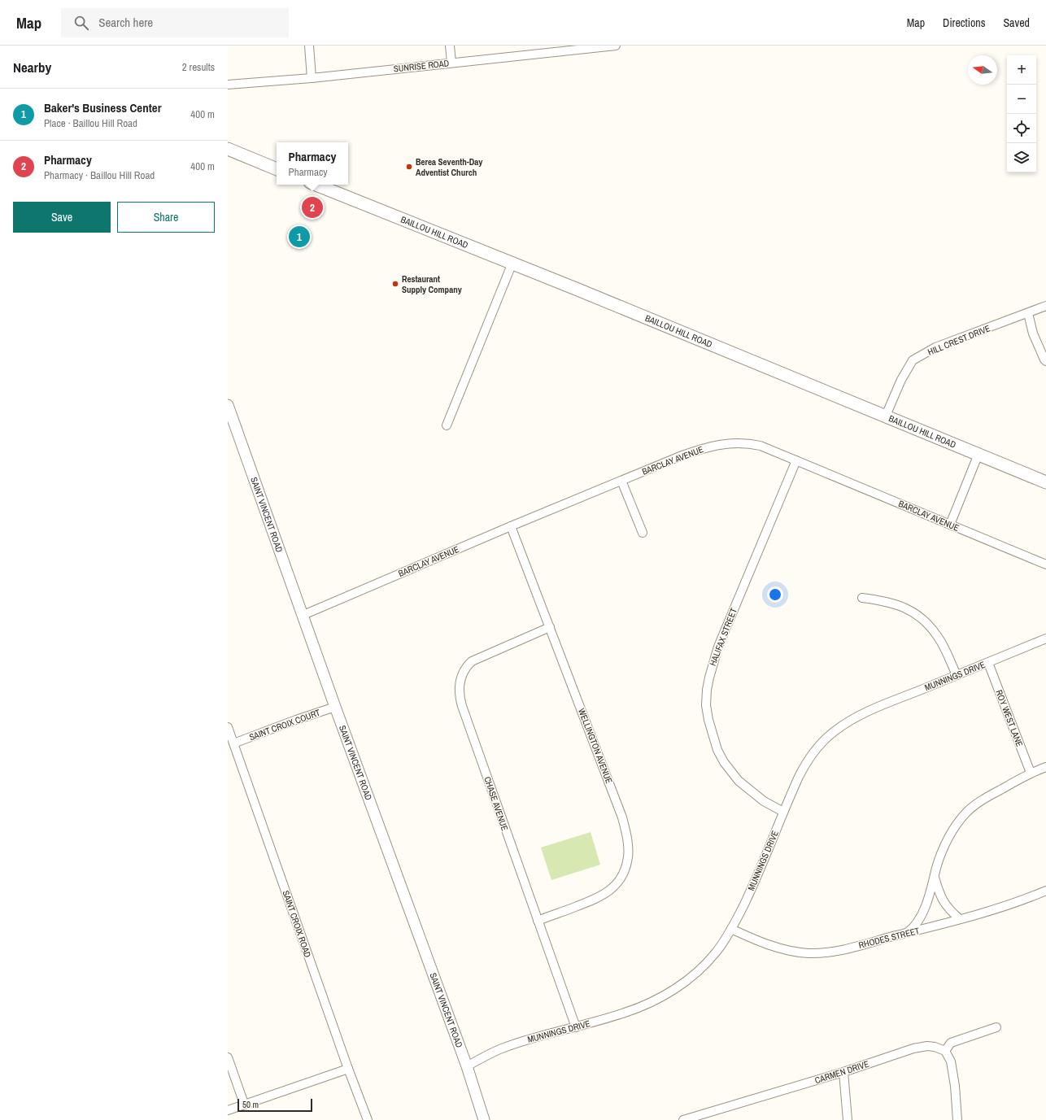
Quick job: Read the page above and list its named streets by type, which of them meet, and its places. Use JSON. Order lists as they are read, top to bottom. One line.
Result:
{"streets":{"main road":["BAILLOU HILL ROAD"],"street":["SUNRISE ROAD","HILL CREST DRIVE","BARCLAY AVENUE","SAINT VINCENT ROAD","HALIFAX STREET","MUNNINGS DRIVE","ROY WEST LANE","SAINT CROIX COURT","WELLINGTON AVENUE","CHASE AVENUE","SAINT CROIX ROAD","RHODES STREET","CARMEN DRIVE"]},"crossings":[["BAILLOU HILL ROAD","HILL CREST DRIVE"],["BARCLAY AVENUE","SAINT VINCENT ROAD"],["BARCLAY AVENUE","HALIFAX STREET"],["BARCLAY AVENUE","WELLINGTON AVENUE"],["SAINT VINCENT ROAD","MUNNINGS DRIVE"],["SAINT VINCENT ROAD","SAINT CROIX COURT"],["HALIFAX STREET","MUNNINGS DRIVE"],["MUNNINGS DRIVE","ROY WEST LANE"],["MUNNINGS DRIVE","CHASE AVENUE"],["MUNNINGS DRIVE","RHODES STREET"],["SAINT CROIX COURT","SAINT CROIX ROAD"],["WELLINGTON AVENUE","CHASE AVENUE"]],"places":["Berea Seventh-Day Adventist Church","Restaurant Supply Company"],"scale_bar":"50 m","north":"left","page":{"header":"Map","search":"Search here","nav":["Map","Directions","Saved"],"heading":["Nearby","2 results"],"map_buttons":["+","−"],"list":[{"mark":"1","name":"Baker's Business Center","note":"Place · Baillou Hill Road","value":"400 m"},{"mark":"2","name":"Pharmacy","note":"Pharmacy · Baillou Hill Road","value":"400 m"}],"popup":["Pharmacy","Pharmacy"],"buttons":["Save","Share"],"pins":["2","1"],"scale":"50 m"}}
